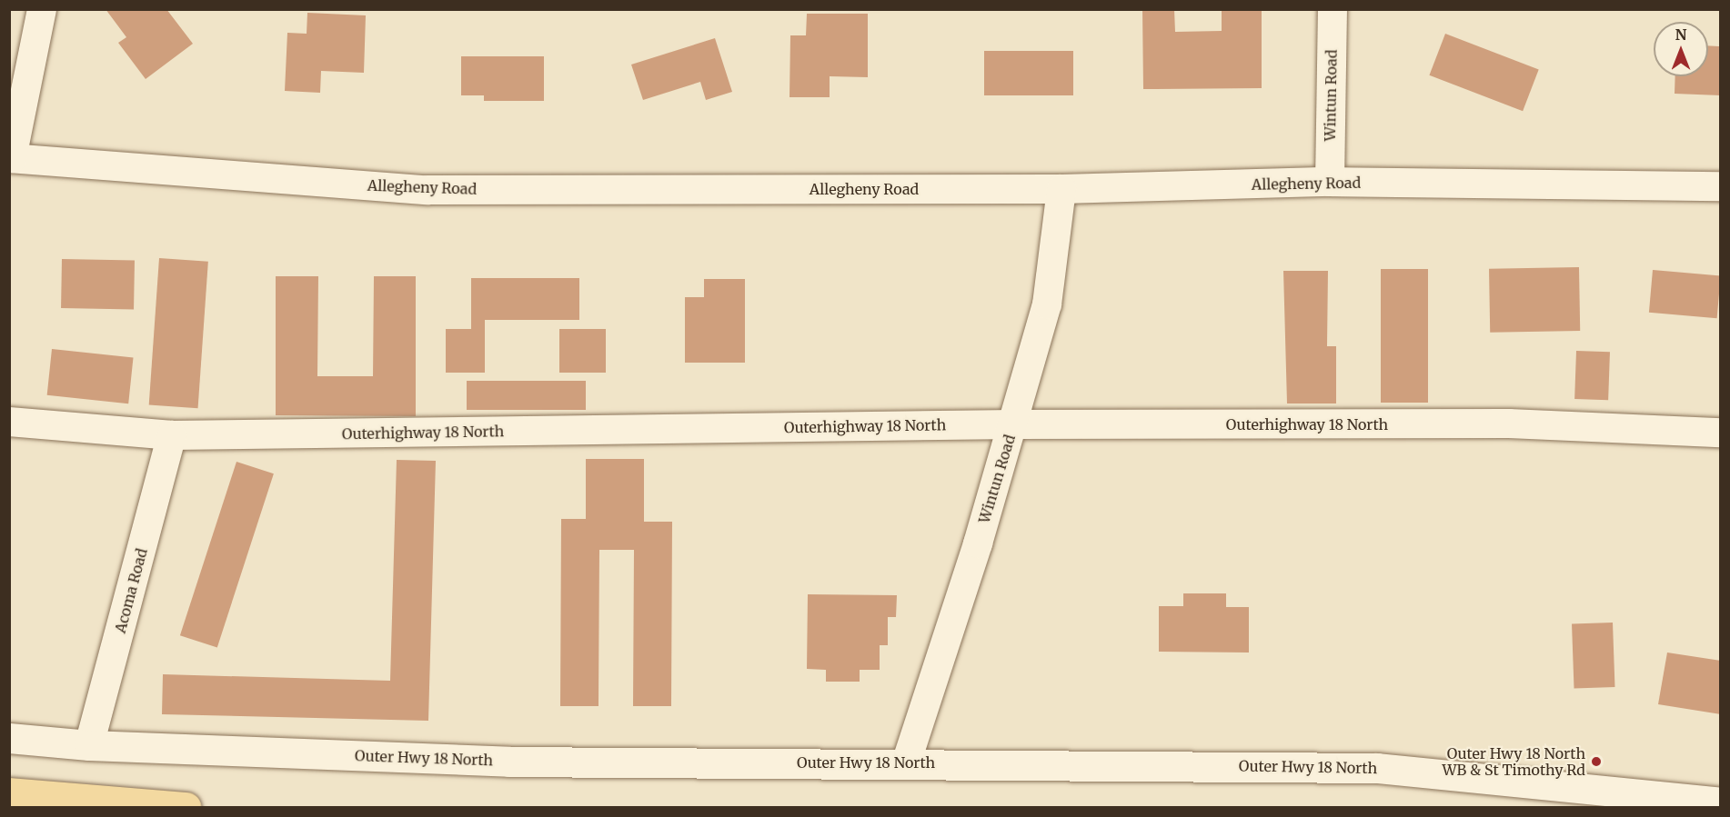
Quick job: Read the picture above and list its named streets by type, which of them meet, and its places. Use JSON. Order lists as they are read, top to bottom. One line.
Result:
{"streets":{"street":["Wintun Road","Allegheny Road","Outerhighway 18 North","Acoma Road","Outer Hwy 18 North"]},"crossings":[["Wintun Road","Allegheny Road"],["Wintun Road","Outerhighway 18 North"],["Wintun Road","Outer Hwy 18 North"],["Outerhighway 18 North","Acoma Road"],["Acoma Road","Outer Hwy 18 North"]],"places":["Outer Hwy 18 North WB & St Timothy Rd"],"north":"top"}
